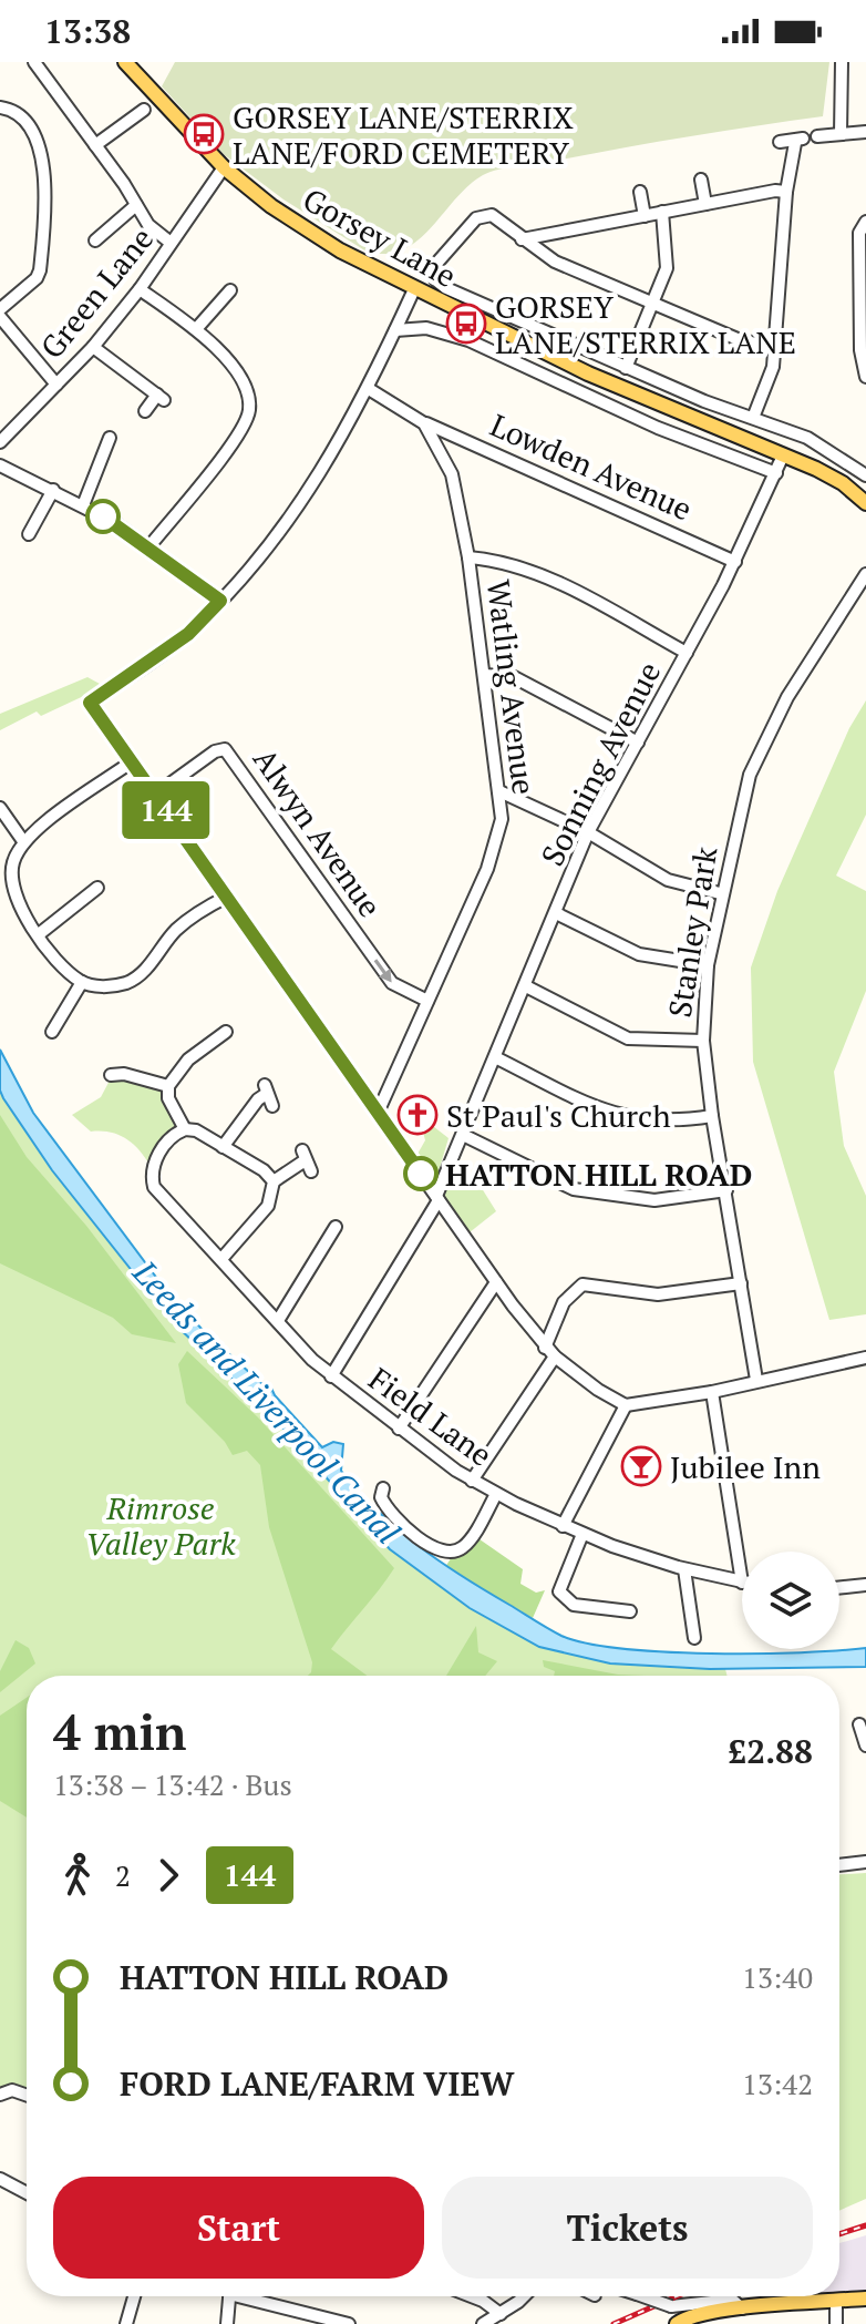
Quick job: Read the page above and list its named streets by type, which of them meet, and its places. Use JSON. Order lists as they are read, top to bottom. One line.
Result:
{"streets":{"main road":["Gorsey Lane"],"street":["Green Lane","Lowden Avenue","Watling Avenue","Sonning Avenue","Alwyn Avenue","Stanley Park","Field Lane"]},"crossings":[["Gorsey Lane","Green Lane"],["Gorsey Lane","Sonning Avenue"],["Lowden Avenue","Watling Avenue"],["Lowden Avenue","Sonning Avenue"],["Watling Avenue","Alwyn Avenue"],["Sonning Avenue","Field Lane"]],"water":["Leeds and Liverpool Canal"],"parks":["Rimrose Valley Park"],"places":{"bus stop":["GORSEY LANE/STERRIX LANE/FORD CEMETERY","GORSEY LANE/STERRIX LANE"],"church":["St Paul's Church"],"other":["HATTON HILL ROAD"],"bar":["Jubilee Inn"]},"lines":["bus line 144"],"page":{"status":"13:38","on_map":"144","heading":["4 min","13:38 – 13:42 · Bus","£2.88"],"legs":["2","144"],"list":[{"name":"HATTON HILL ROAD","value":"13:40"},{"name":"FORD LANE/FARM VIEW","value":"13:42"}],"buttons":["Start","Tickets"]}}
